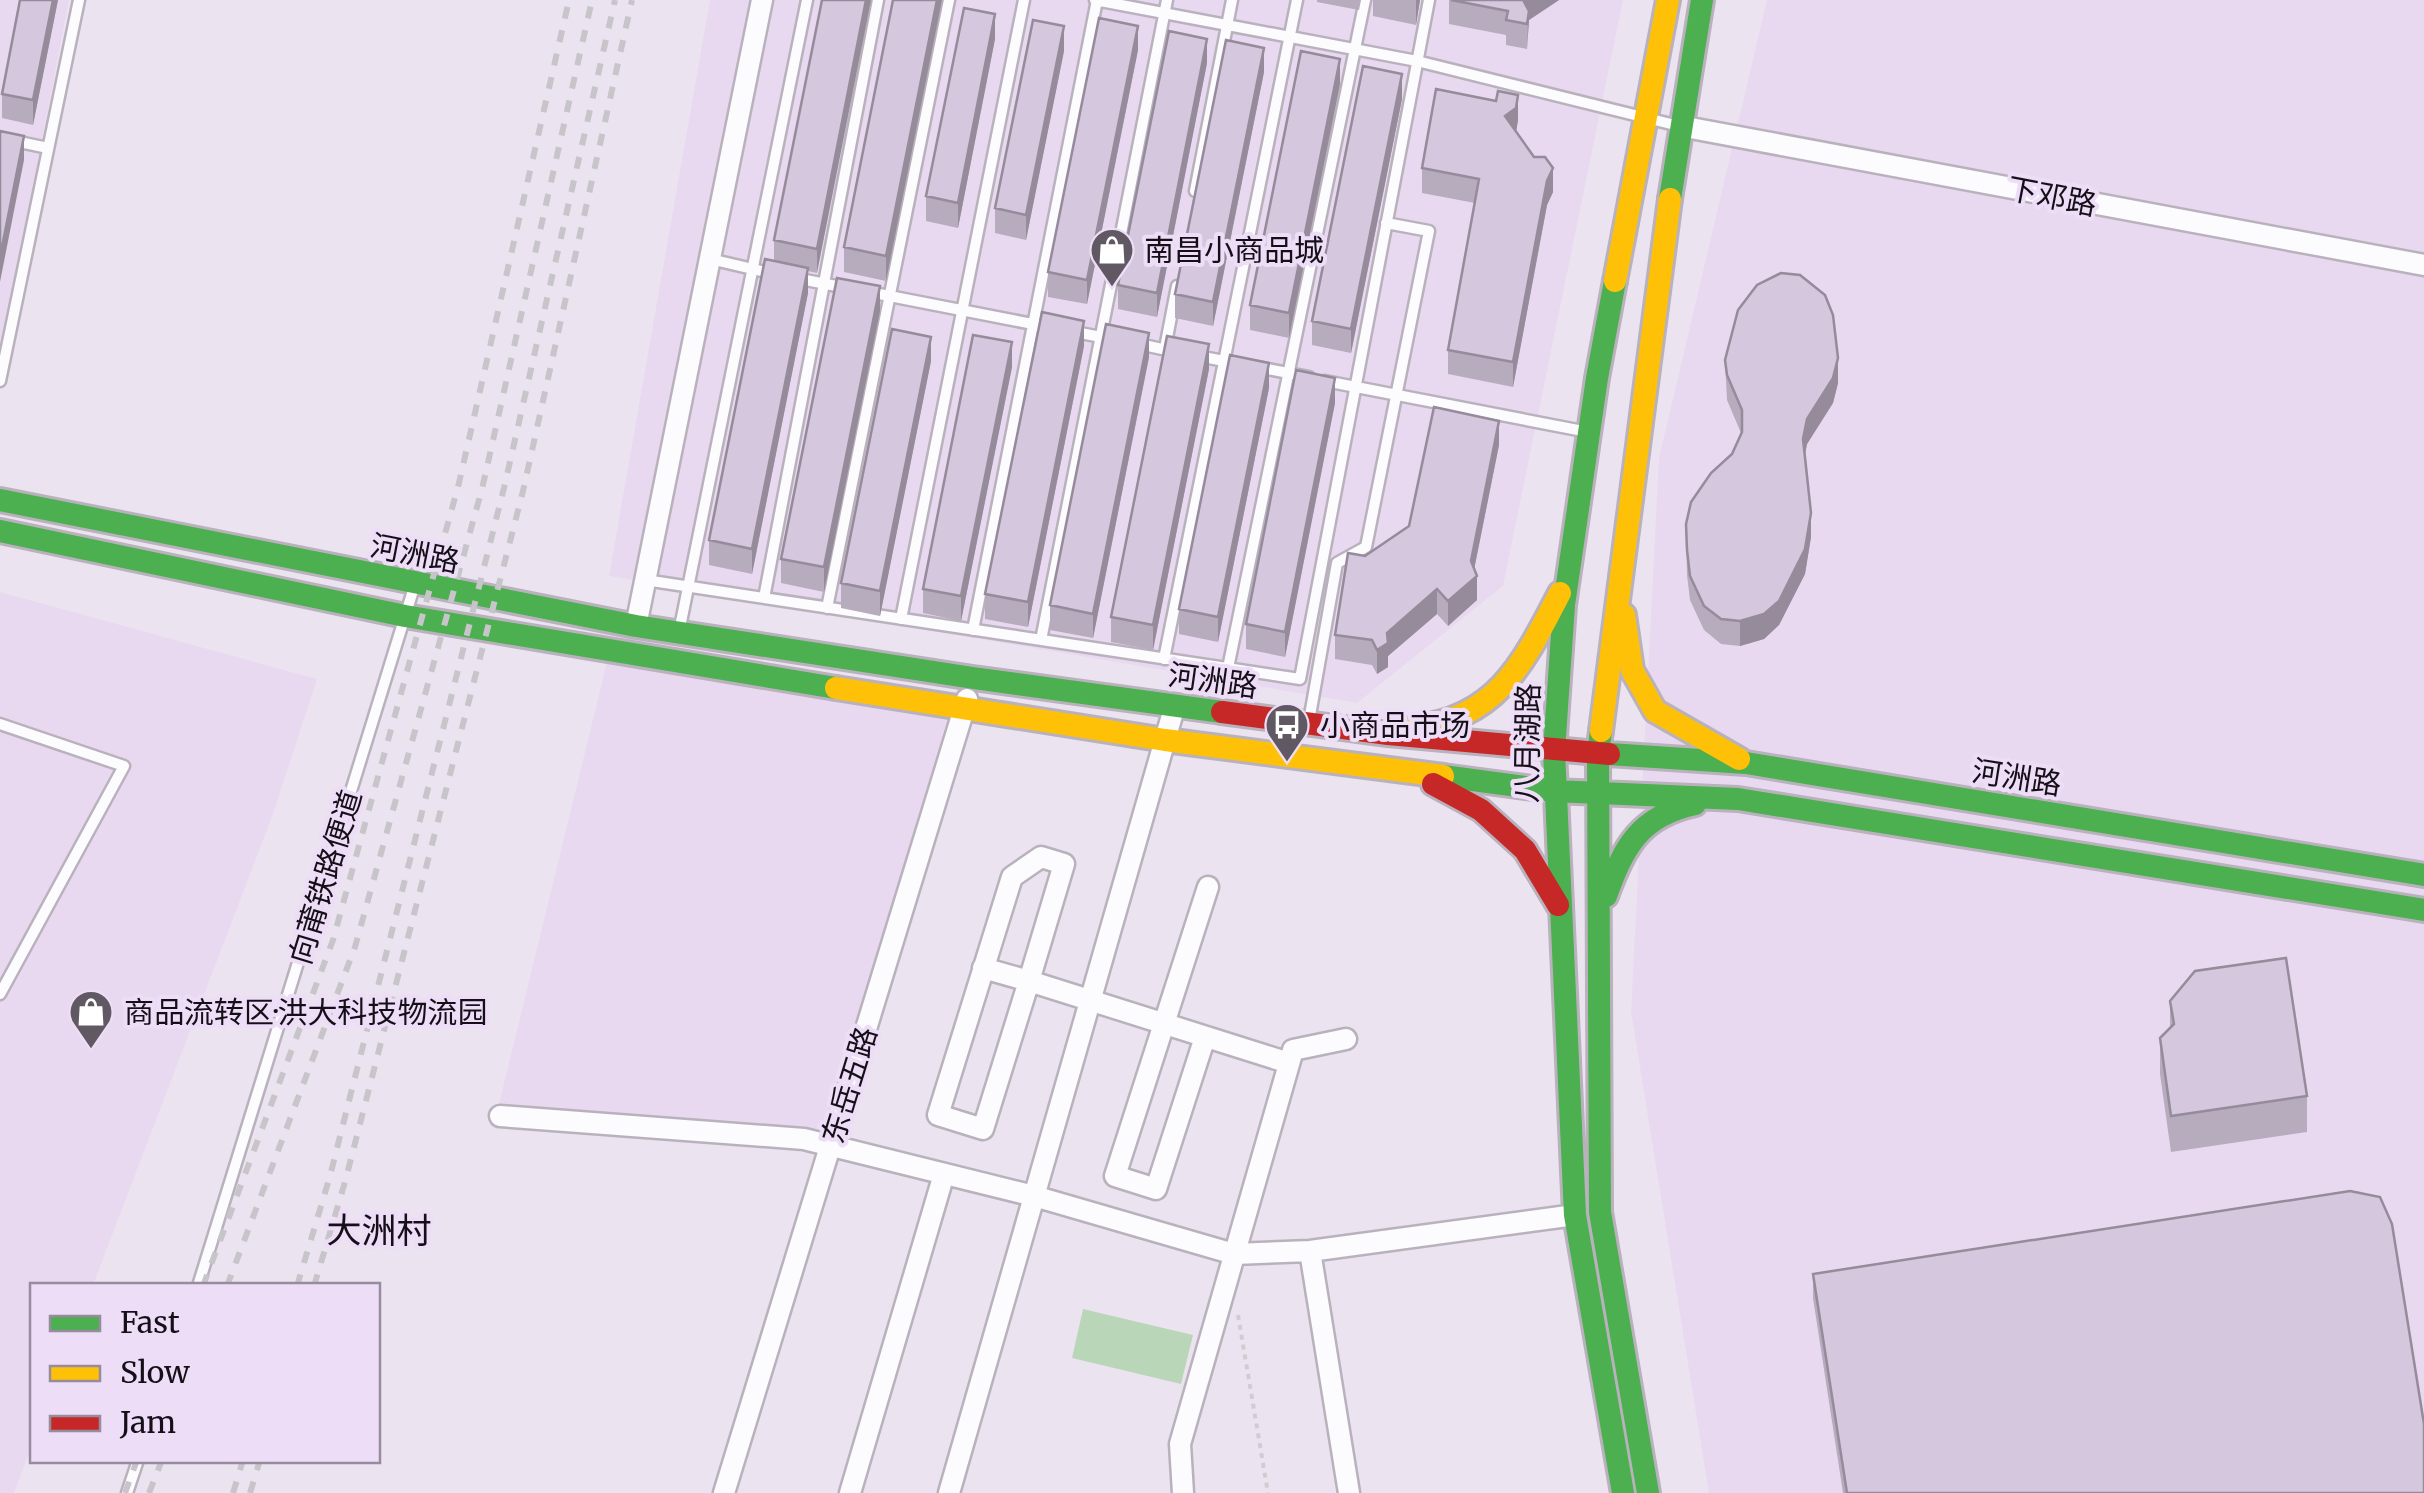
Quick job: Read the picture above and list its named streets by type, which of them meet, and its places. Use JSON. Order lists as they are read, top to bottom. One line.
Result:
{"streets":{"main road":["河洲路","八月湖路"],"street":["下邓路","东岳五路"],"lane":["向莆铁路便道"]},"crossings":[["河洲路","八月湖路"],["河洲路","向莆铁路便道"],["河洲路","东岳五路"]],"districts":["大洲村"],"places":{"shop":["南昌小商品城","商品流转区·洪大科技物流园"],"bus stop":["小商品市场"]},"legend":["Fast","Slow","Jam"]}
